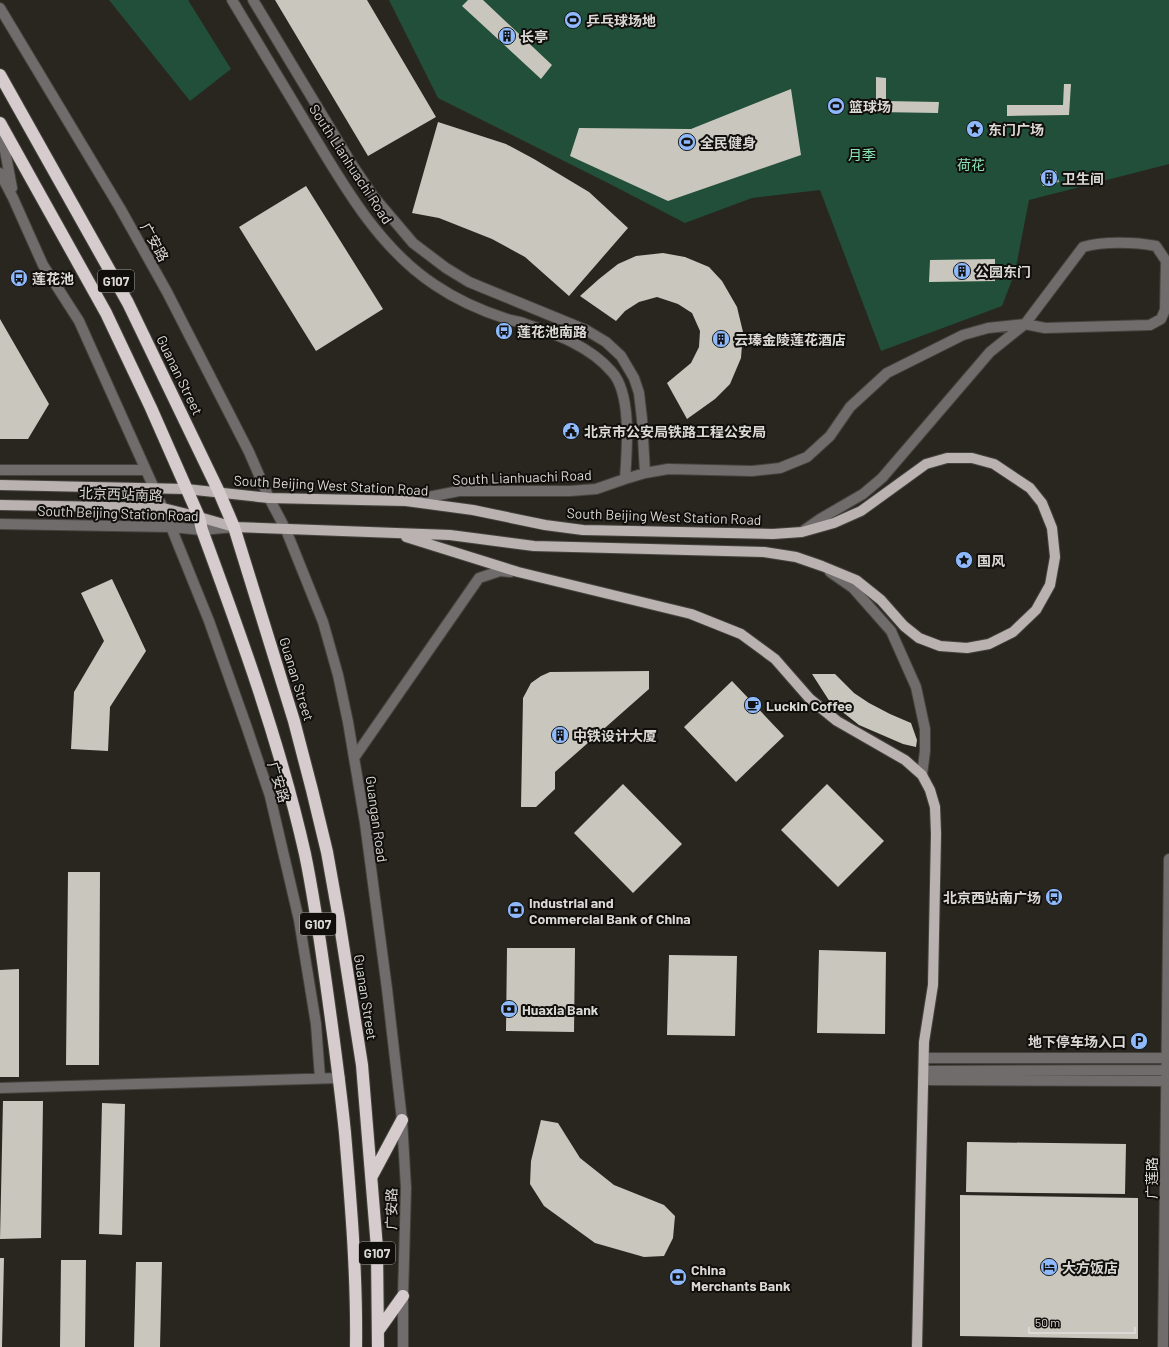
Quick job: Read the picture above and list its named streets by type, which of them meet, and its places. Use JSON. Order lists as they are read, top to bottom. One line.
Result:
{"streets":{"highway":["G107","Guanan Street"],"main road":["South Beijing West Station Road","北京西站南路"],"street":["South Lianhuachi Road","广安路","South Beijing Station Road","Guangan Road","广莲路"]},"crossings":[["South Lianhuachi Road","South Beijing West Station Road"],["广安路","South Beijing West Station Road"],["广安路","北京西站南路"],["广安路","South Beijing Station Road"],["广安路","Guangan Road"],["G107","South Beijing West Station Road"],["G107","北京西站南路"],["G107","South Beijing Station Road"],["Guanan Street","South Beijing West Station Road"],["Guanan Street","北京西站南路"],["Guanan Street","South Beijing Station Road"],["北京西站南路","South Beijing Station Road"],["北京西站南路","Guangan Road"]],"parks":["月季","荷花"],"places":{"sports":["乒乓球场地","篮球场","全民健身"],"building":["长亭","卫生间","公园东门","云瑧金陵莲花酒店","中铁设计大厦"],"place":["东门广场","国风"],"bus stop":["莲花池","莲花池南路","北京西站南广场"],"public building":["北京市公安局铁路工程公安局"],"cafe":["Luckin Coffee"],"bank":["Industrial and Commercial Bank of China","Huaxia Bank","China Merchants Bank"],"parking":["地下停车场入口"],"hotel":["大方饭店"]},"scale_bar":"50 m"}
